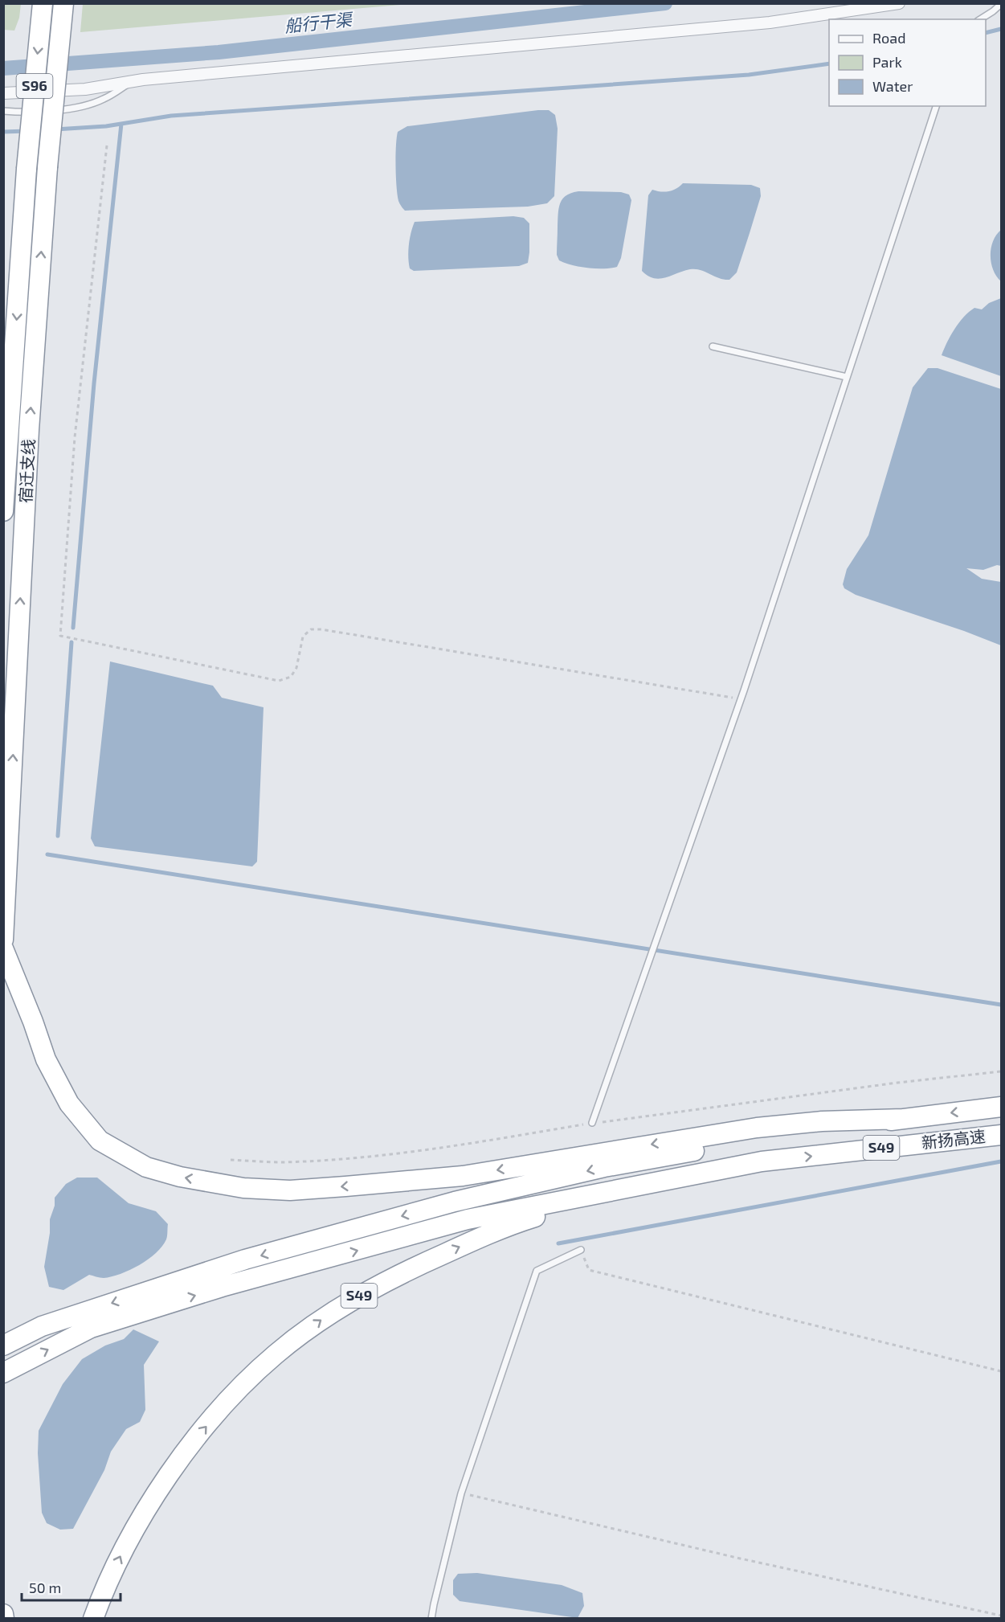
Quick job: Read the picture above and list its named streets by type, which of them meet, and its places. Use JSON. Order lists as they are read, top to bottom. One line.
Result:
{"streets":{"highway":["S96","宿迁支线","新扬高速","S49"]},"crossings":[["新扬高速","S49"]],"water":["船行干渠"],"legend":["Road","Park","Water"],"scale_bar":"50 m"}
